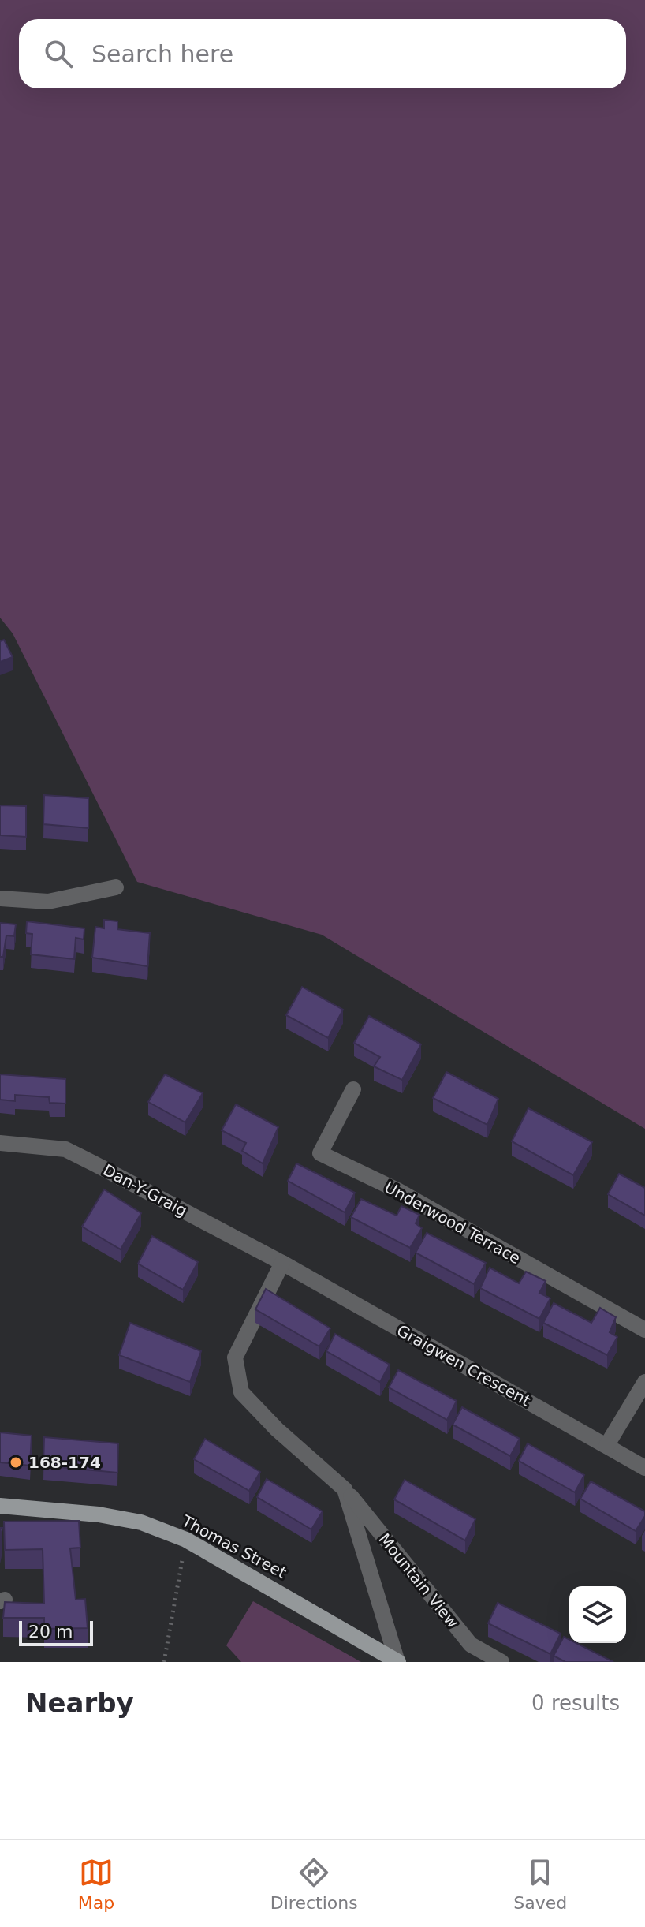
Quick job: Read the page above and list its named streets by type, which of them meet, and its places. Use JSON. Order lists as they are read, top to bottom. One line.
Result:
{"streets":{"main road":["Thomas Street"],"street":["Dan-Y-Graig","Underwood Terrace","Graigwen Crescent","Mountain View"]},"crossings":[["Dan-Y-Graig","Graigwen Crescent"],["Dan-Y-Graig","Mountain View"],["Graigwen Crescent","Mountain View"]],"places":["168-174"],"scale_bar":"20 m","page":{"search":"Search here","scale":"20 m","heading":["Nearby","0 results"],"nav":["Map","Directions","Saved"]}}
